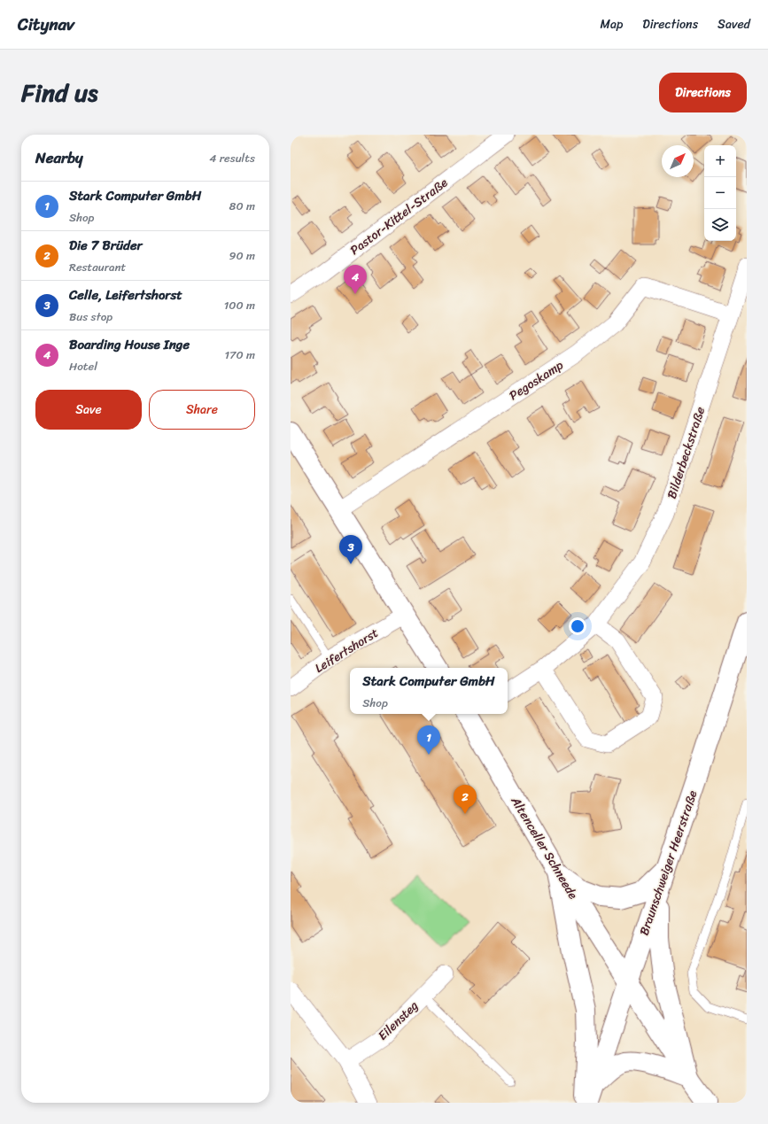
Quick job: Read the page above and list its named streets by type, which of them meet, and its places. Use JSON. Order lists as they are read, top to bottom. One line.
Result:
{"streets":{"main road":["Altenceller Schneede","Braunschweiger Heerstraße"],"street":["Pastor-Kittel-Straße","Pegoskamp","Bilderbeckstraße","Leifertshorst","Eilensteg"]},"crossings":[["Pegoskamp","Bilderbeckstraße"],["Altenceller Schneede","Braunschweiger Heerstraße"]],"north":"top right","page":{"header":"Citynav","nav":["Map","Directions","Saved"],"title":"Find us","buttons":["Directions",["Save","Share"]],"heading":["Nearby","4 results"],"map_buttons":["+","−"],"list":[{"mark":"1","name":"Stark Computer GmbH","note":"Shop","value":"80 m"},{"mark":"2","name":"Die 7 Brüder","note":"Restaurant","value":"90 m"},{"mark":"3","name":"Celle, Leifertshorst","note":"Bus stop","value":"100 m"},{"mark":"4","name":"Boarding House Inge","note":"Hotel","value":"170 m"}],"pins":["4","3","1","2"],"popup":["Stark Computer GmbH","Shop"]}}
